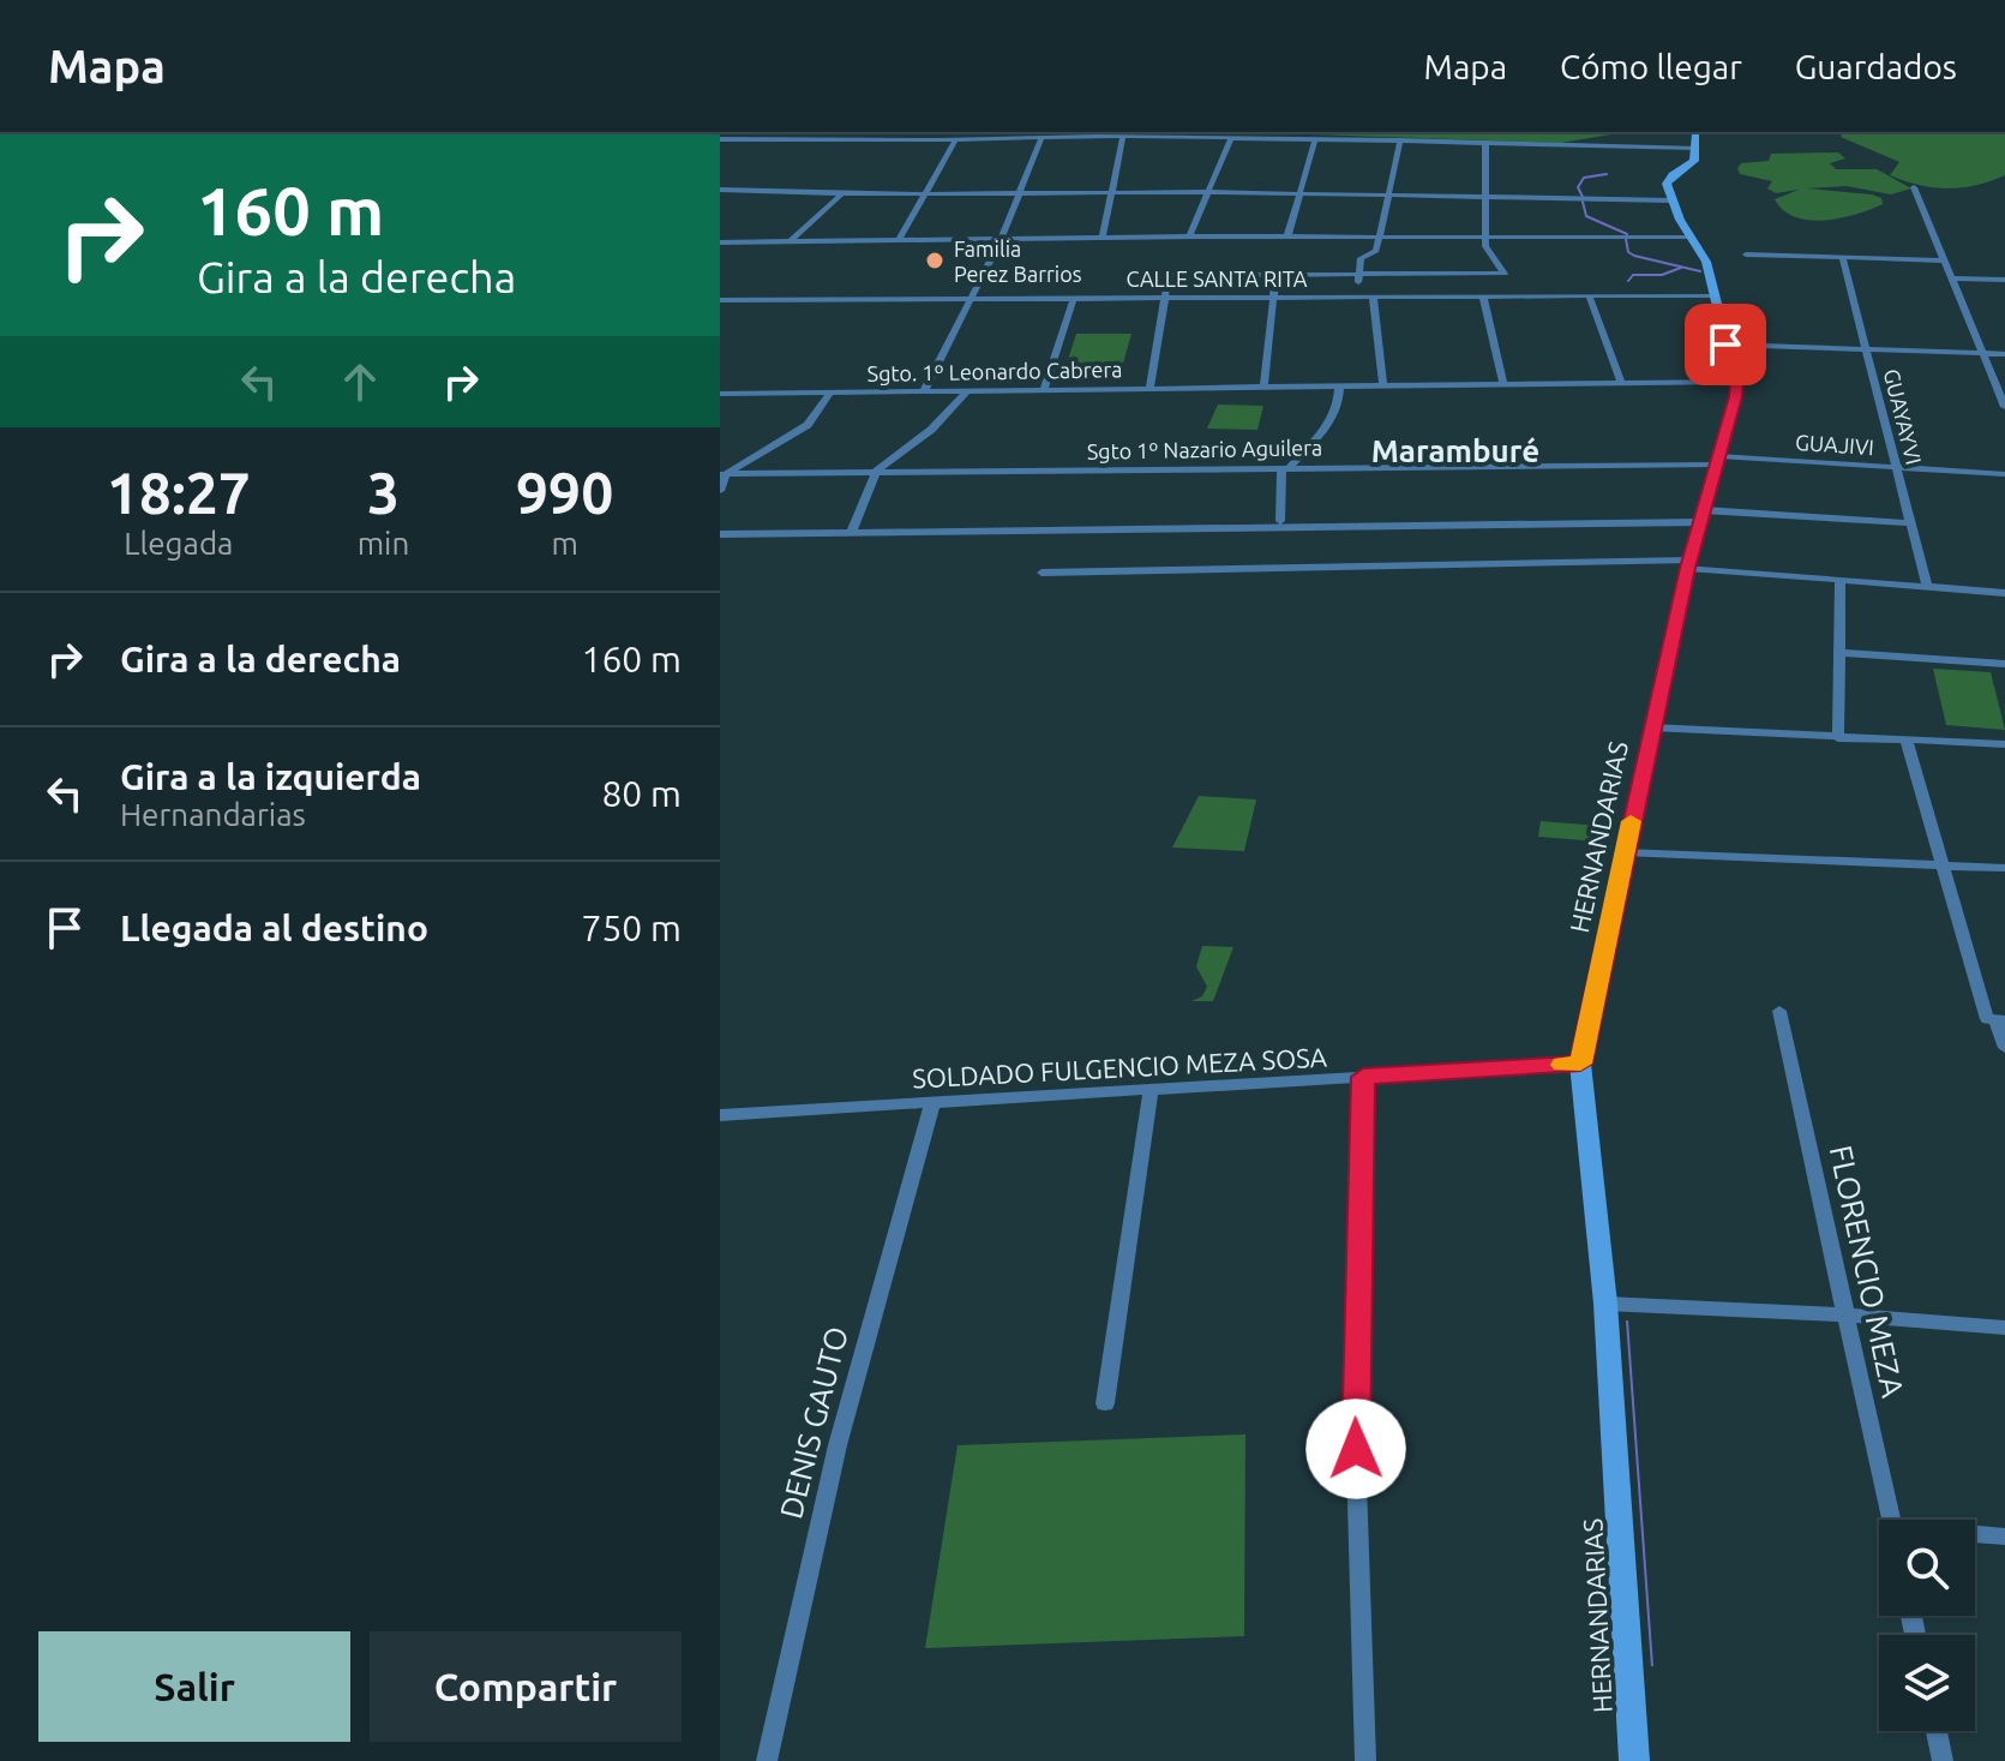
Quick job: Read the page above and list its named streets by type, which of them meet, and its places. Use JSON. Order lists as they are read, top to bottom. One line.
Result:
{"streets":{"street":["CALLE SANTA RITA","Sgto. 1º Leonardo Cabrera","GUAYAYVI","GUAJIVI","Sgto 1º Nazario Aguilera","HERNANDARIAS","SOLDADO FULGENCIO MEZA SOSA","FLORENCIO MEZA","DENIS GAUTO"]},"crossings":[["CALLE SANTA RITA","HERNANDARIAS"],["Sgto. 1º Leonardo Cabrera","HERNANDARIAS"],["GUAYAYVI","GUAJIVI"],["GUAJIVI","Sgto 1º Nazario Aguilera"],["GUAJIVI","HERNANDARIAS"],["HERNANDARIAS","SOLDADO FULGENCIO MEZA SOSA"],["SOLDADO FULGENCIO MEZA SOSA","DENIS GAUTO"]],"districts":["Maramburé"],"places":["Familia Perez Barrios"],"page":{"header":"Mapa","nav":["Mapa","Cómo llegar","Guardados"],"turn":["160 m","Gira a la derecha"],"eta":["18:27","Llegada","3","min","990","m"],"list":[{"name":"Gira a la derecha","value":"160 m"},{"name":"Gira a la izquierda","note":"Hernandarias","value":"80 m"},{"name":"Llegada al destino","value":"750 m"}],"buttons":["Salir","Compartir"]}}
